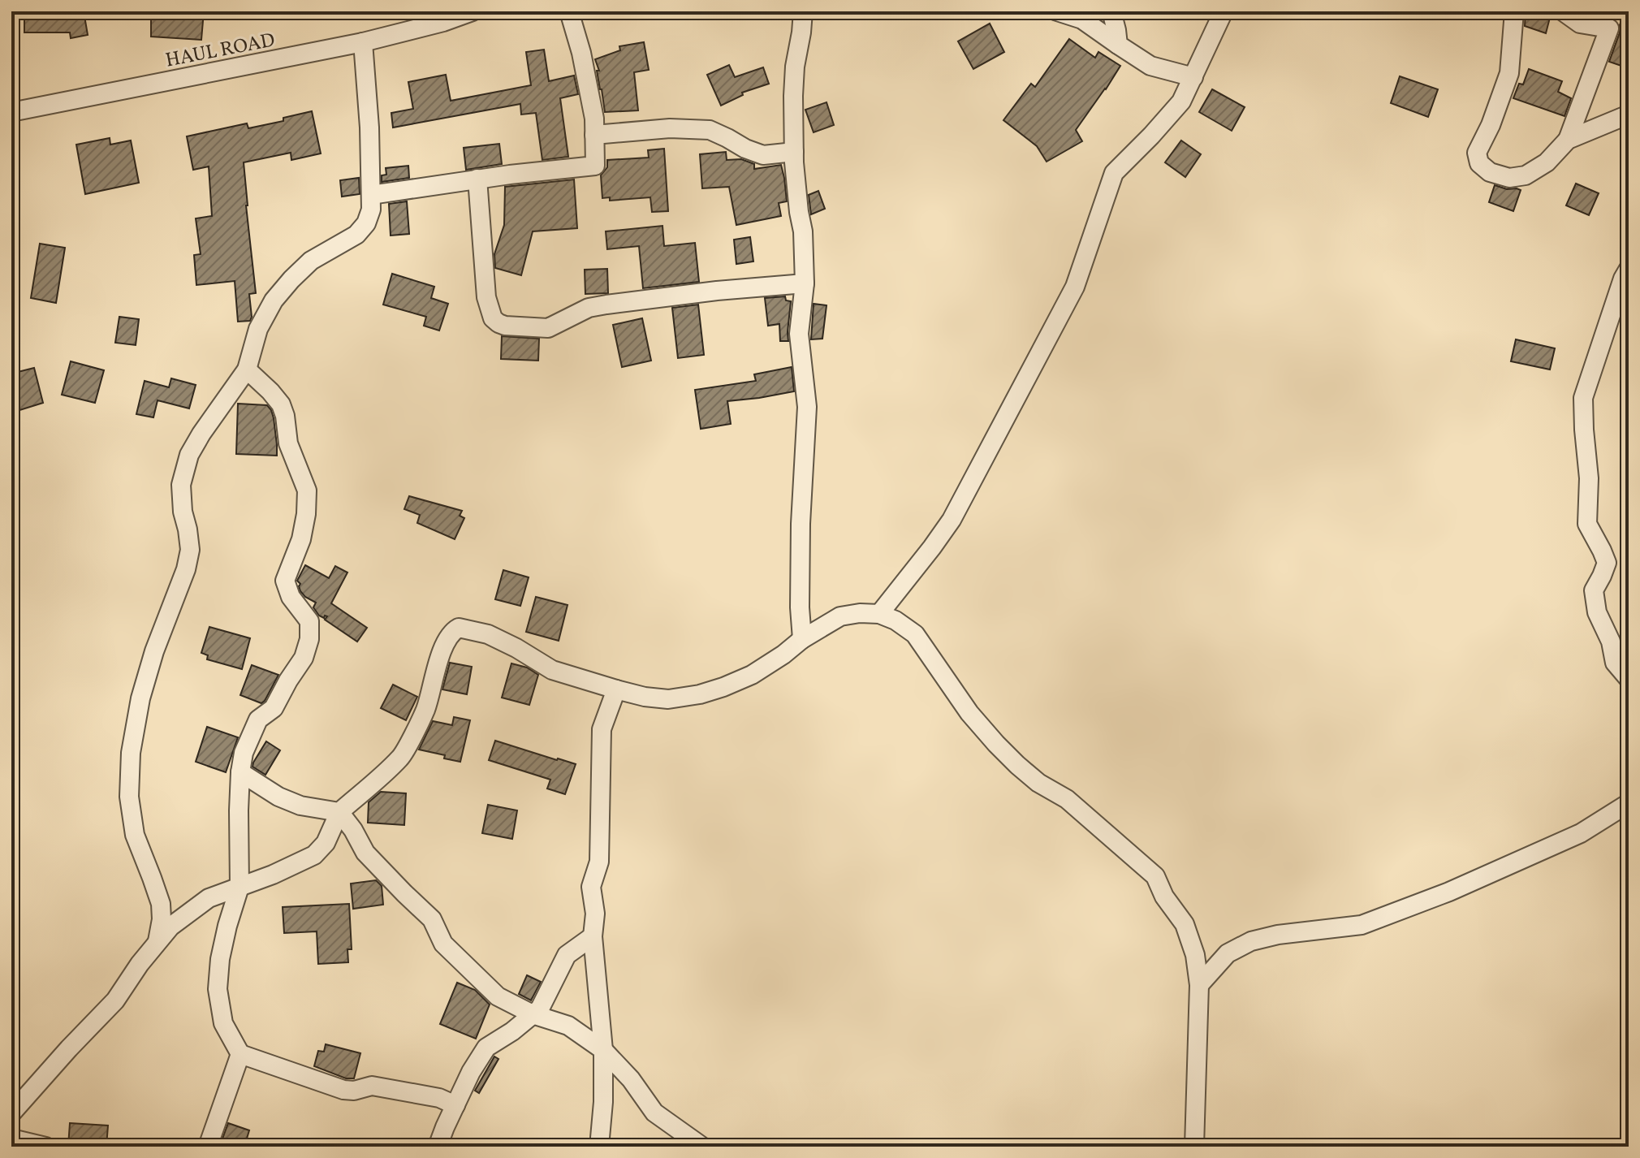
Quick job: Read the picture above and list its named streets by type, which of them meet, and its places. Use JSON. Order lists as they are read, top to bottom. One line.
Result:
{"streets":{"street":["HAUL ROAD"]}}
